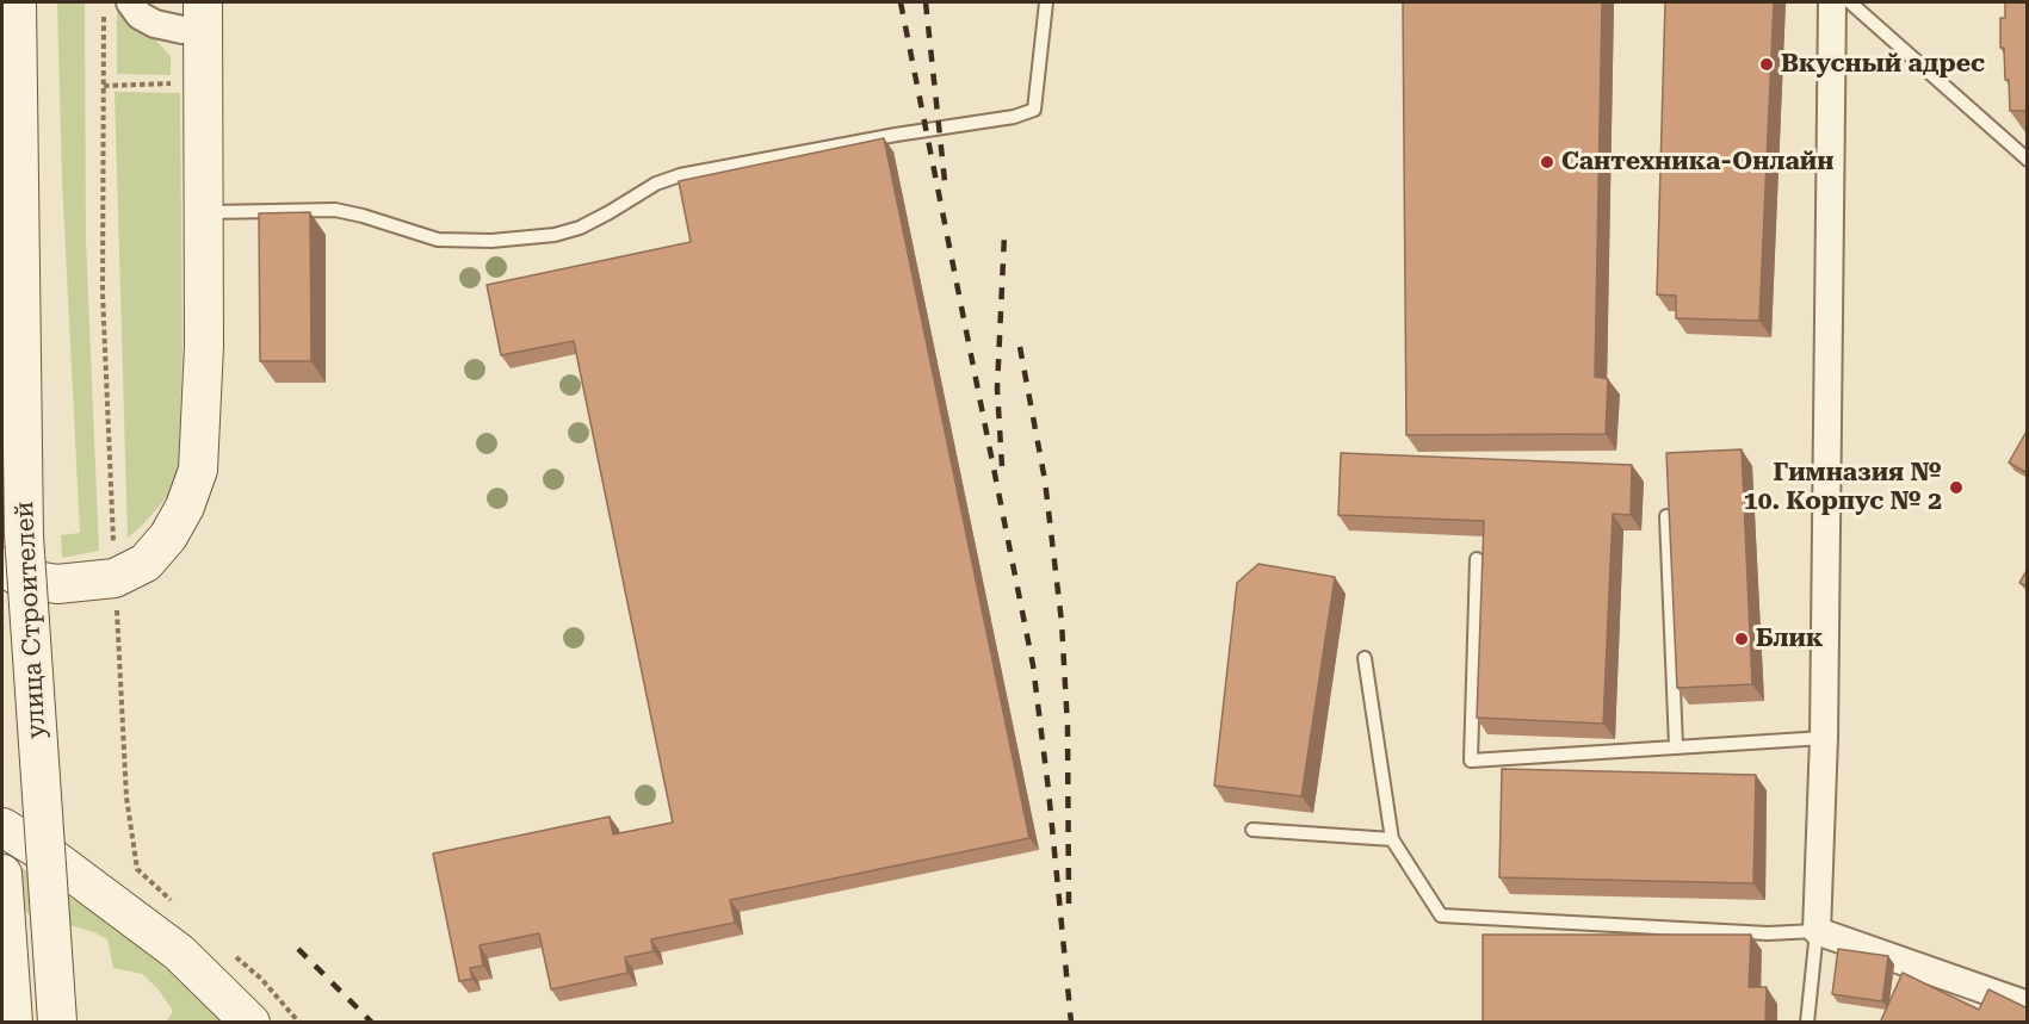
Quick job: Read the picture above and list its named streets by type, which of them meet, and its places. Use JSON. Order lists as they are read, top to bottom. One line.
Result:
{"streets":{"main road":["улица Строителей"]},"places":["Вкусный адрес","Сантехника-Онлайн","Гимназия № 10. Корпус № 2","Блик"]}
